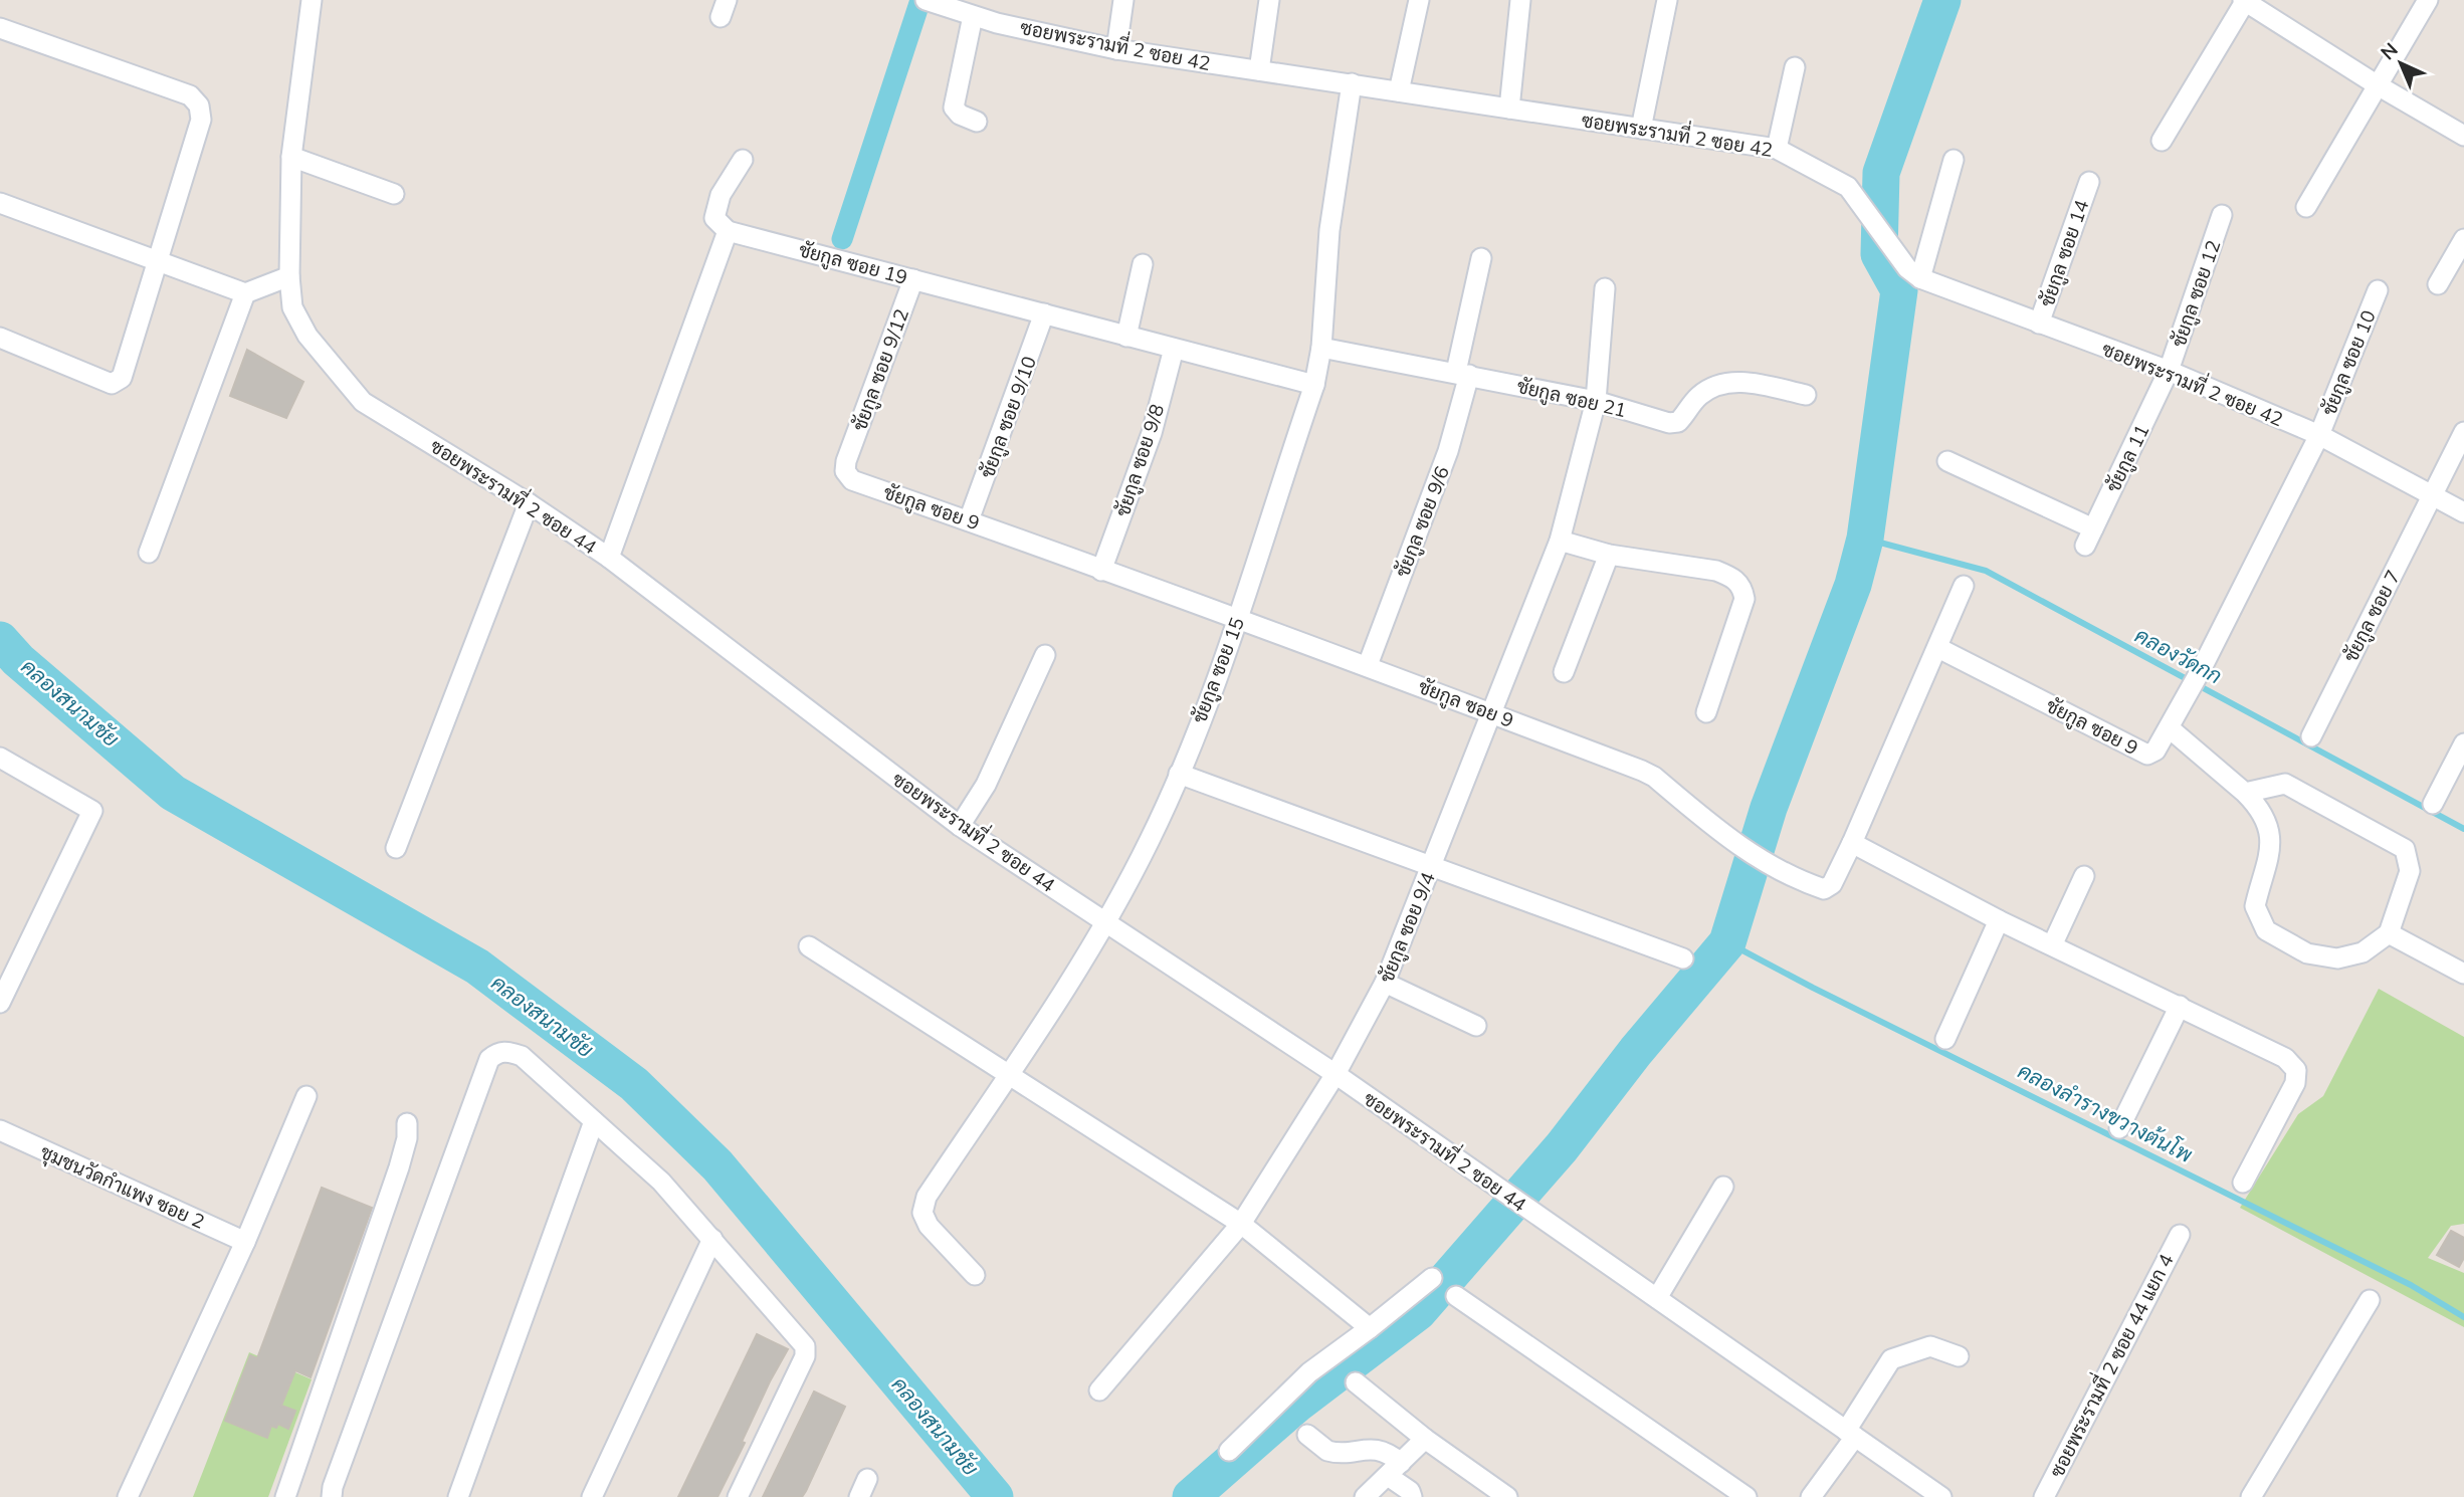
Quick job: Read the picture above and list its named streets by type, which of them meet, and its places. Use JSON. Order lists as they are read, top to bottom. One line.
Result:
{"streets":{"street":["ซอยพระรามที่ 2 ซอย 42","ชัยกูล ซอย 14","ชัยกูล ซอย 19","ชัยกูล ซอย 12","ชัยกูล ซอย 10","ชัยกูล ซอย 9/12","ชัยกูล ซอย 21","ชัยกูล ซอย 9/10","ชัยกูล 11","ชัยกูล ซอย 9/8","ซอยพระรามที่ 2 ซอย 44","ชัยกูล ซอย 9","ชัยกูล ซอย 9/6","ชัยกูล ซอย 7","ชัยกูล ซอย 15","ชัยกูล ซอย 9/4","ชุมชนวัดกำแพง ซอย 2","ซอยพระรามที่ 2 ซอย 44 แยก 4"]},"crossings":[["ซอยพระรามที่ 2 ซอย 42","ชัยกูล ซอย 14"],["ซอยพระรามที่ 2 ซอย 42","ชัยกูล ซอย 12"],["ซอยพระรามที่ 2 ซอย 42","ชัยกูล ซอย 10"],["ซอยพระรามที่ 2 ซอย 42","ชัยกูล 11"],["ซอยพระรามที่ 2 ซอย 42","ชัยกูล ซอย 9"],["ซอยพระรามที่ 2 ซอย 42","ชัยกูล ซอย 7"],["ซอยพระรามที่ 2 ซอย 42","ชัยกูล ซอย 15"],["ชัยกูล ซอย 19","ชัยกูล ซอย 9/12"],["ชัยกูล ซอย 19","ชัยกูล ซอย 9/10"],["ชัยกูล ซอย 19","ชัยกูล ซอย 9/8"],["ชัยกูล ซอย 19","ชัยกูล ซอย 15"],["ชัยกูล ซอย 12","ชัยกูล 11"],["ชัยกูล ซอย 10","ชัยกูล ซอย 9"],["ชัยกูล ซอย 9/12","ชัยกูล ซอย 9"],["ชัยกูล ซอย 21","ชัยกูล ซอย 9/6"],["ชัยกูล ซอย 21","ชัยกูล ซอย 15"],["ชัยกูล ซอย 21","ชัยกูล ซอย 9/4"],["ชัยกูล ซอย 9/10","ชัยกูล ซอย 9"],["ชัยกูล ซอย 9/8","ชัยกูล ซอย 9"],["ซอยพระรามที่ 2 ซอย 44","ชัยกูล ซอย 15"],["ซอยพระรามที่ 2 ซอย 44","ชัยกูล ซอย 9/4"],["ชัยกูล ซอย 9","ชัยกูล ซอย 9/6"],["ชัยกูล ซอย 9","ชัยกูล ซอย 15"],["ชัยกูล ซอย 9","ชัยกูล ซอย 9/4"]],"water":["คลองวัดกก","คลองสนามชัย","คลองลำรางขวางต้นโพ"],"north":"top left"}
